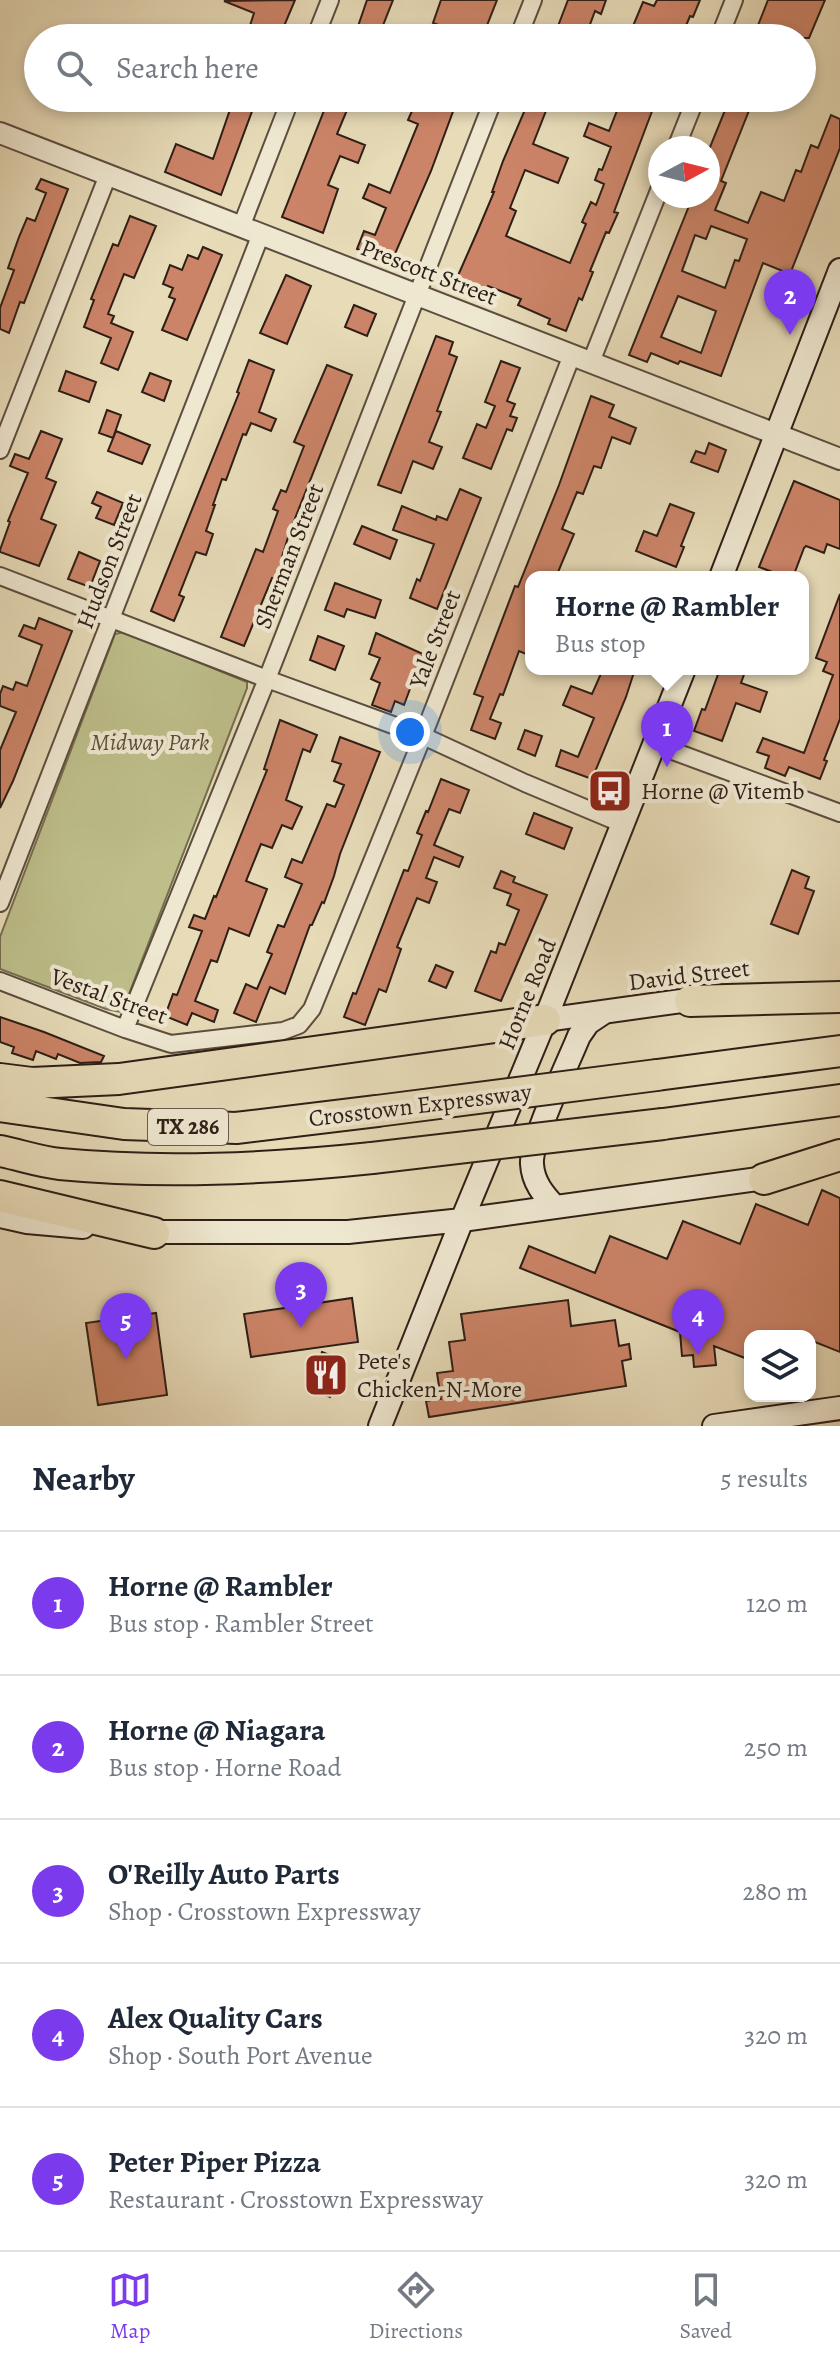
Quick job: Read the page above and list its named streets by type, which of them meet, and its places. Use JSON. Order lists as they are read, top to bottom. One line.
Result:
{"streets":{"highway":["Crosstown Expressway","TX 286"],"main road":["David Street","Horne Road"],"street":["Prescott Street","Sherman Street","Hudson Street","Yale Street","Vestal Street"]},"crossings":[["Prescott Street","Sherman Street"],["Prescott Street","Hudson Street"],["Prescott Street","Yale Street"],["Sherman Street","Vestal Street"],["Yale Street","Vestal Street"],["David Street","Horne Road"]],"parks":["Midway Park"],"places":{"bus stop":["Horne @ Vitemb"],"restaurant":["Pete's Chicken-N-More"]},"north":"right","page":{"search":"Search here","pins":["2","1","3","4","5"],"popup":["Horne @ Rambler","Bus stop"],"heading":["Nearby","5 results"],"list":[{"mark":"1","name":"Horne @ Rambler","note":"Bus stop · Rambler Street","value":"120 m"},{"mark":"2","name":"Horne @ Niagara","note":"Bus stop · Horne Road","value":"250 m"},{"mark":"3","name":"O'Reilly Auto Parts","note":"Shop · Crosstown Expressway","value":"280 m"},{"mark":"4","name":"Alex Quality Cars","note":"Shop · South Port Avenue","value":"320 m"},{"mark":"5","name":"Peter Piper Pizza","note":"Restaurant · Crosstown Expressway","value":"320 m"}],"nav":["Map","Directions","Saved"]}}
